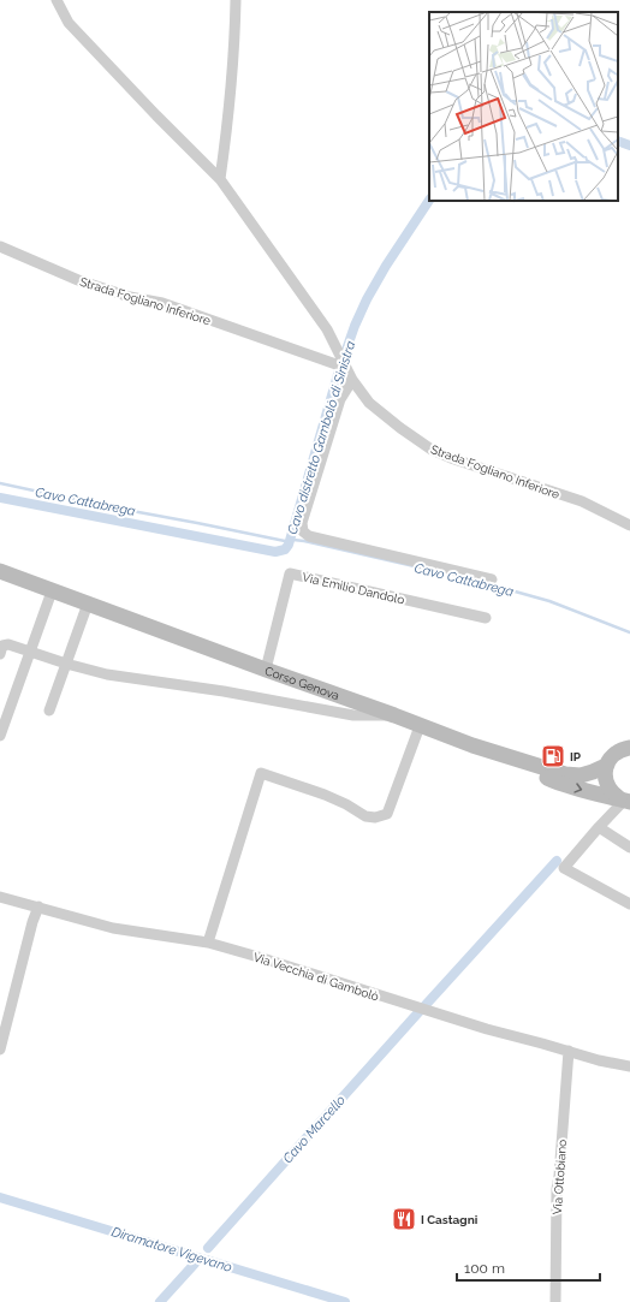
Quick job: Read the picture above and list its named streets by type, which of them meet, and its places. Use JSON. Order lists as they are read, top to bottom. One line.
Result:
{"streets":{"main road":["Corso Genova"],"street":["Strada Fogliano Inferiore","Via Emilio Dandolo","Via Vecchia di Gambolò","Via Ottobiano"]},"crossings":[["Via Emilio Dandolo","Corso Genova"],["Via Vecchia di Gambolò","Via Ottobiano"]],"water":["Cavo distretto Gambolò di Sinistra","Cavo Cattabrega","Cavo Marcello","Diramatore Vigevano"],"places":{"fuel station":["IP"],"restaurant":["I Castagni"]},"scale_bar":"100 m"}
